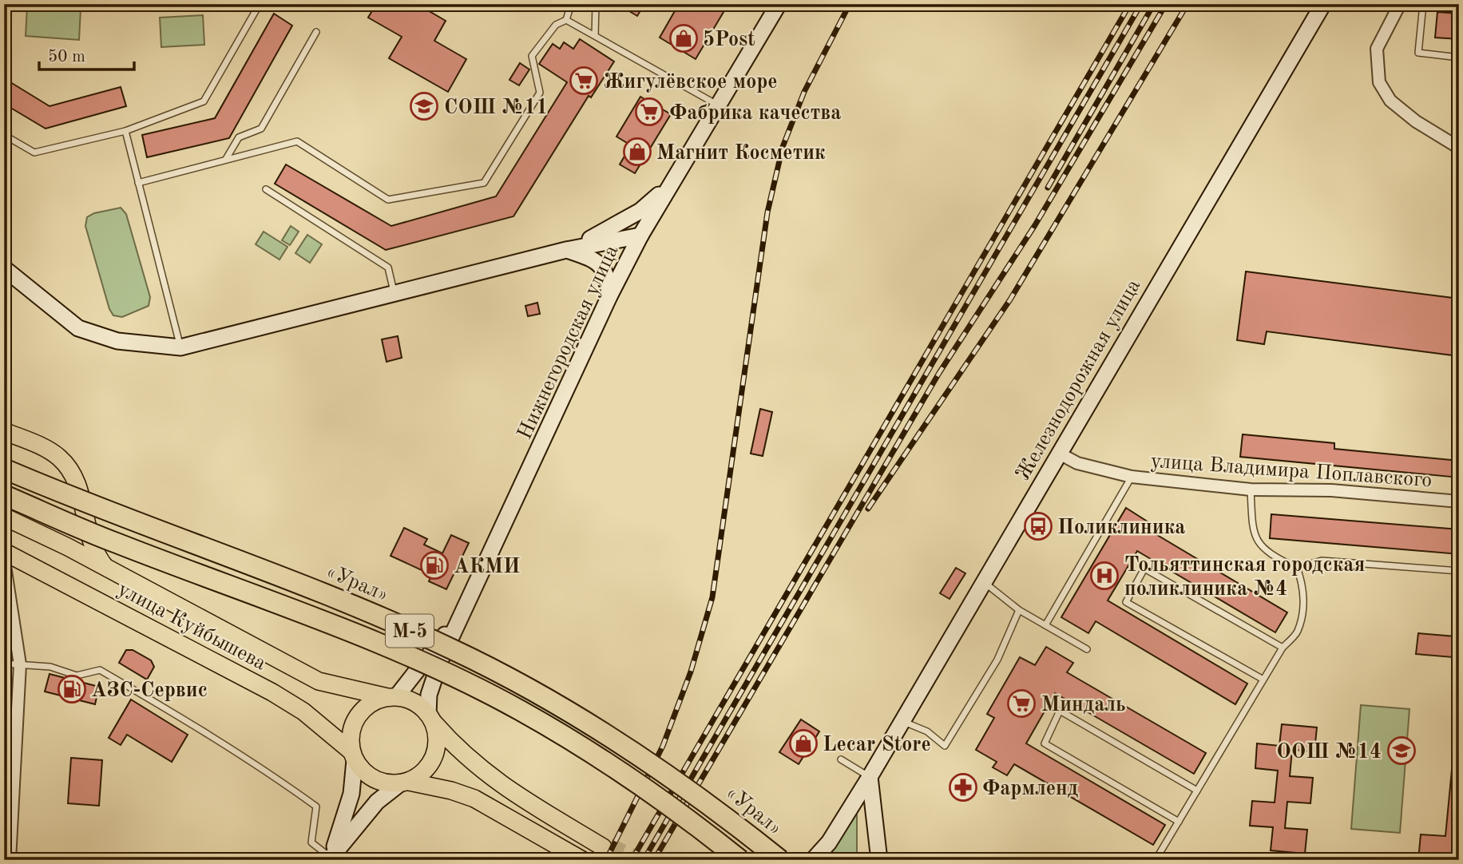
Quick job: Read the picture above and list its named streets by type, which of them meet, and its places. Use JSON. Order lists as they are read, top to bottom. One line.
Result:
{"streets":{"highway":["«Урал»","М-5"],"main road":["улица Куйбышева"],"street":["Нижнегородская улица","Железнодорожная улица","улица Владимира Поплавского"]},"crossings":[["Нижнегородская улица","улица Куйбышева"],["Железнодорожная улица","улица Владимира Поплавского"]],"places":{"shop":["5Post","Магнит Косметик","Lecar Store"],"supermarket":["Жигулёвское море","Фабрика качества","Миндаль"],"school or university":["СОШ №11","ООШ №14"],"bus stop":["Поликлиника"],"fuel station":["АКМИ","АЗС-Сервис"],"hospital":["Тольяттинская городская поликлиника №4"],"pharmacy":["Фармленд"]},"scale_bar":"50 m"}
